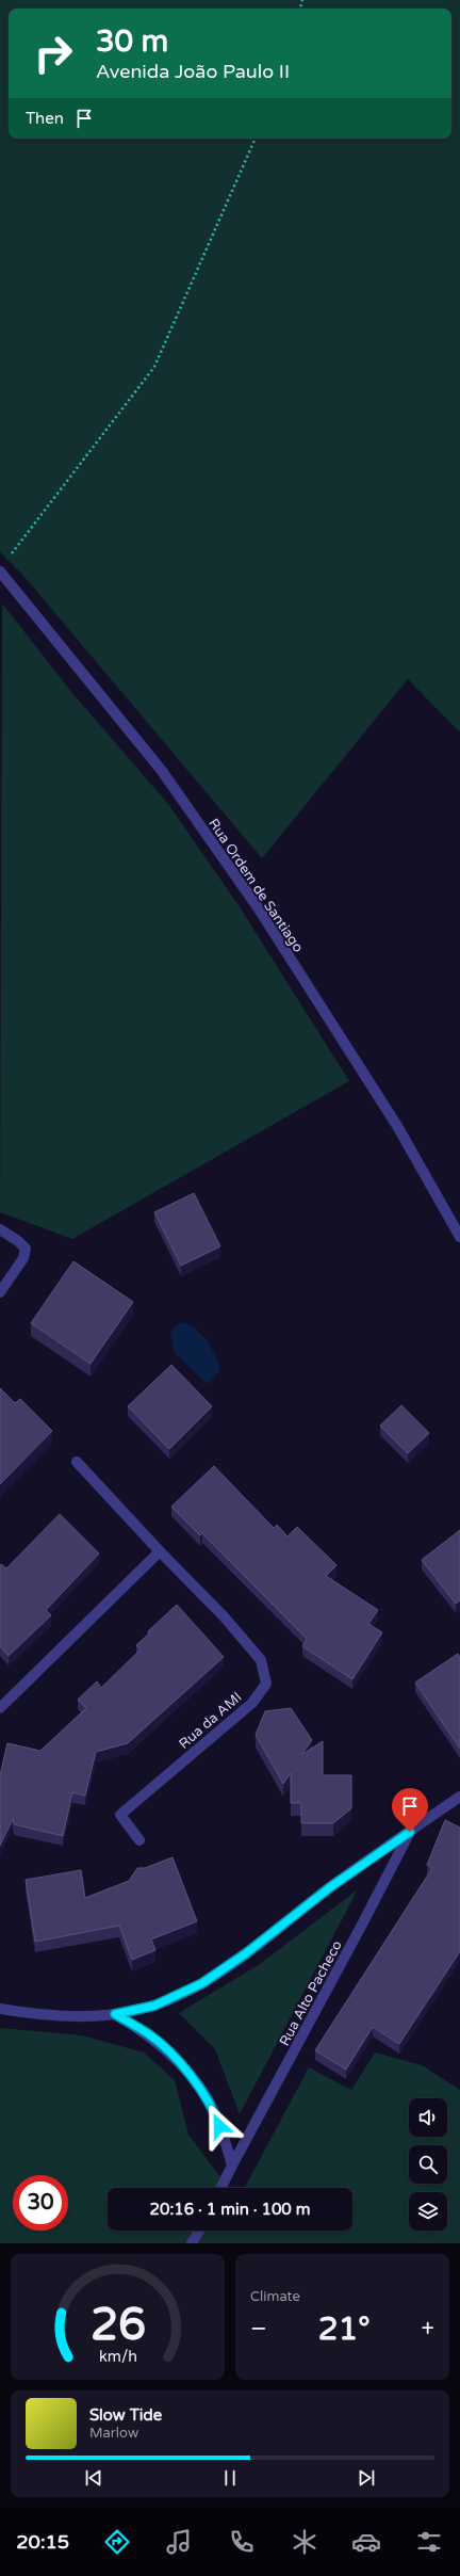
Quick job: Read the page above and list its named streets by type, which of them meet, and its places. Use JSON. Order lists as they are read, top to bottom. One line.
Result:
{"streets":{"street":["Rua Ordem de Santiago","Rua da AMI","Rua Alto Pacheco"]},"page":{"turn":["30 m","Avenida João Paulo II"],"then":"Then","limit":"30","trip":"20:16 · 1 min · 100 m","tile":"Climate","heat":["−","21°","+"],"song":["Slow Tide","Marlow"],"tabs":"20:15","gauge":["26","km/h"]}}
